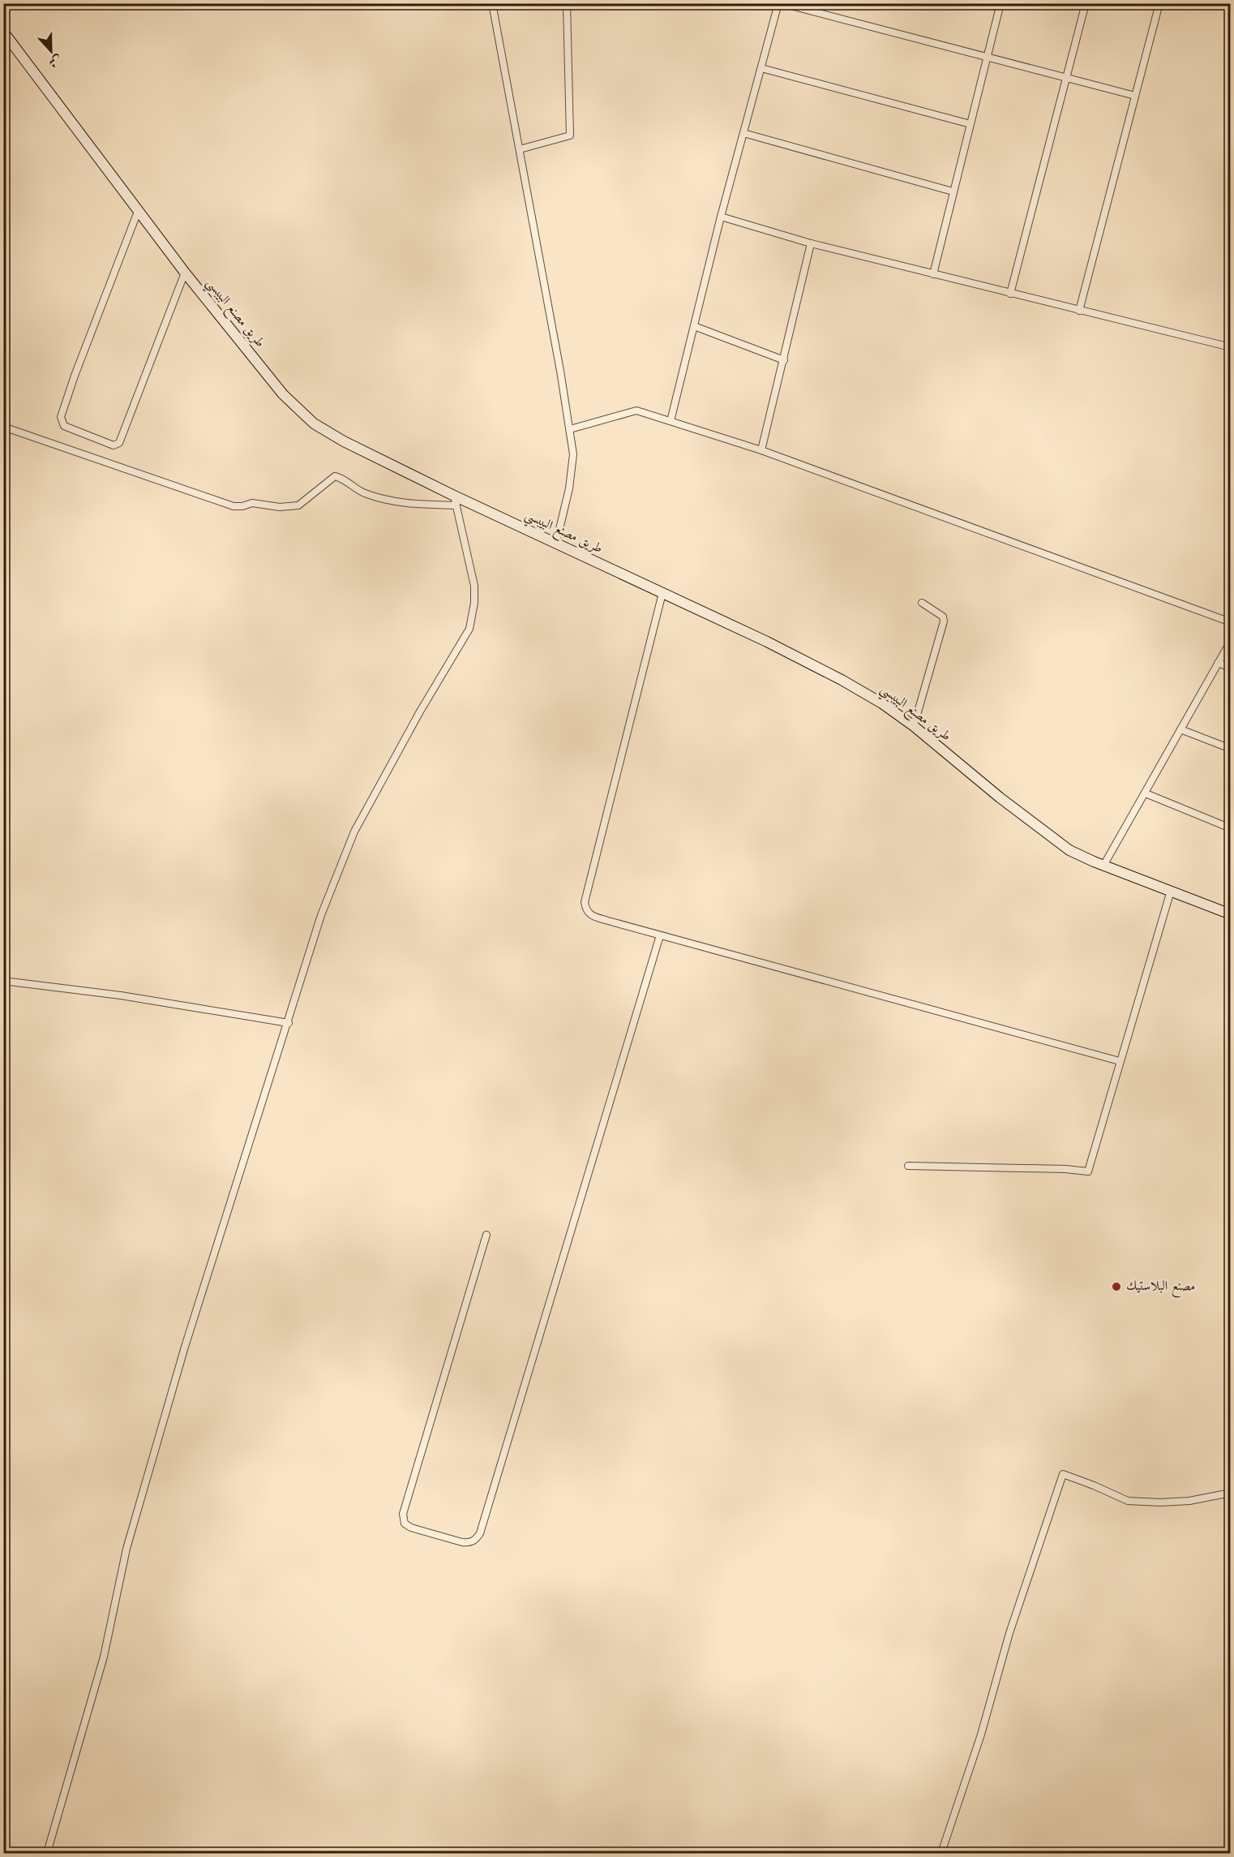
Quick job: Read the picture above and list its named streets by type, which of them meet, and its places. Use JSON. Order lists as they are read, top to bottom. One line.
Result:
{"streets":{"main road":["طريق مصنع البيبسي"]},"places":["مصنع البلاستيك"],"north":"bottom"}
